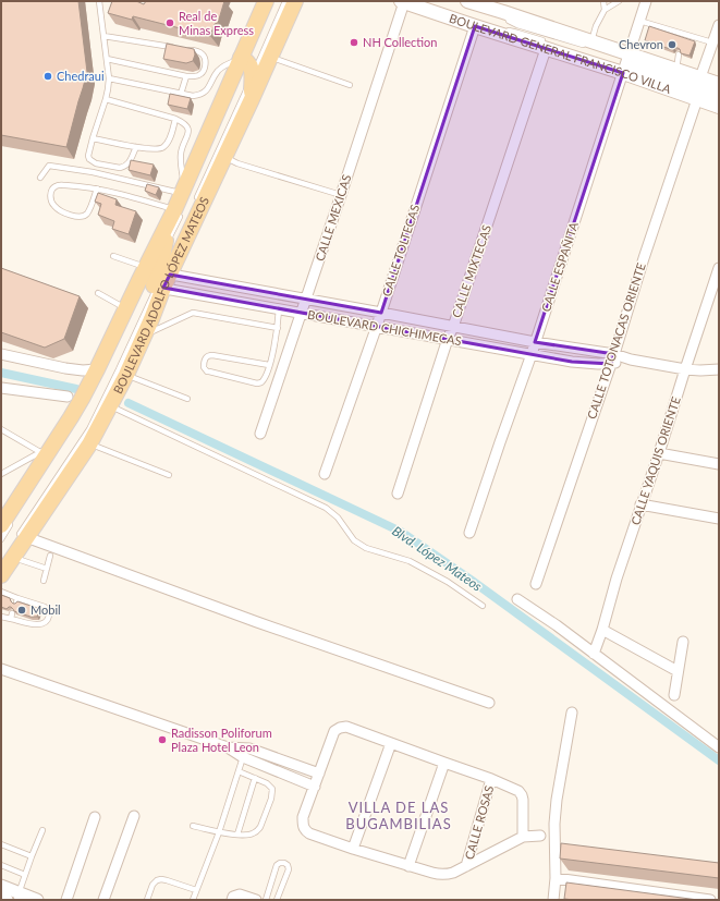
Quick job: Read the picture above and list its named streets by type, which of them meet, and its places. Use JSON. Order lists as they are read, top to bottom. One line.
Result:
{"streets":{"main road":["BOULEVARD GENERAL FRANCISCO VILLA","BOULEVARD ADOLFO LÓPEZ MATEOS"],"street":["CALLE MEXICAS","CALLE TOLTECAS","CALLE ESPAÑITA","CALLE MIXTECAS","BOULEVARD CHICHIMECAS","CALLE TOTONACAS ORIENTE","CALLE YAQUIS ORIENTE","CALLE ROSAS"]},"crossings":[["BOULEVARD GENERAL FRANCISCO VILLA","CALLE MEXICAS"],["BOULEVARD GENERAL FRANCISCO VILLA","CALLE TOLTECAS"],["BOULEVARD GENERAL FRANCISCO VILLA","CALLE ESPAÑITA"],["BOULEVARD GENERAL FRANCISCO VILLA","CALLE MIXTECAS"],["BOULEVARD GENERAL FRANCISCO VILLA","CALLE TOTONACAS ORIENTE"],["CALLE MEXICAS","BOULEVARD CHICHIMECAS"],["CALLE TOLTECAS","BOULEVARD CHICHIMECAS"],["CALLE ESPAÑITA","BOULEVARD CHICHIMECAS"],["CALLE MIXTECAS","BOULEVARD CHICHIMECAS"],["BOULEVARD ADOLFO LÓPEZ MATEOS","BOULEVARD CHICHIMECAS"],["BOULEVARD CHICHIMECAS","CALLE TOTONACAS ORIENTE"],["BOULEVARD CHICHIMECAS","CALLE YAQUIS ORIENTE"]],"districts":["VILLA DE LAS BUGAMBILIAS"],"water":["Blvd. López Mateos"],"places":["Real de Minas Express","NH Collection","Chevron","Chedraui","Mobil","Radisson Poliforum Plaza Hotel Leon"]}
